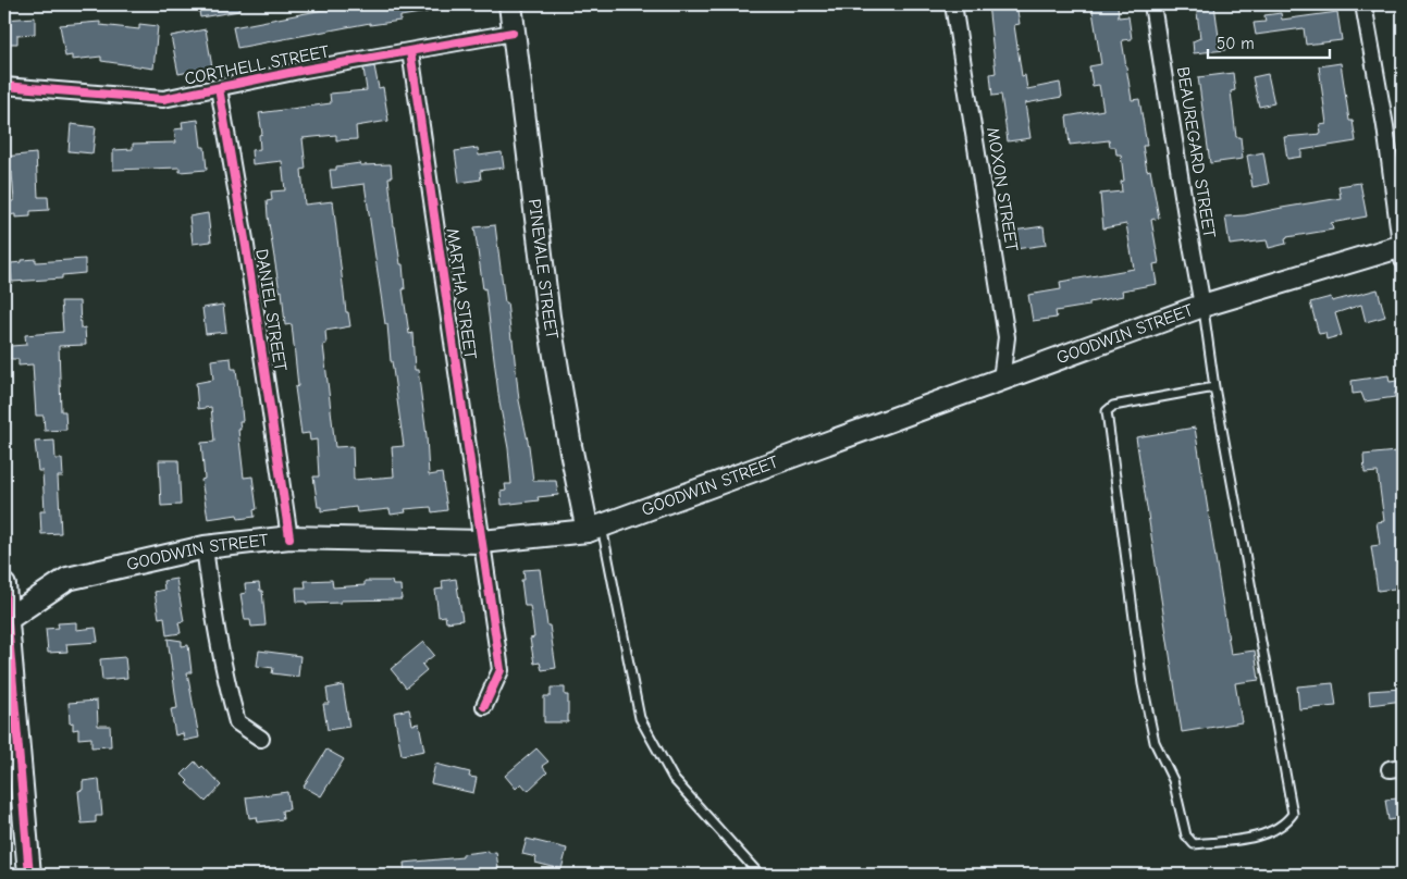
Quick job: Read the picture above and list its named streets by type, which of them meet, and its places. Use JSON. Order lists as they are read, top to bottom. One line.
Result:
{"streets":{"main road":["PINEVALE STREET","GOODWIN STREET"],"street":["CORTHELL STREET","BEAUREGARD STREET","MOXON STREET","MARTHA STREET","DANIEL STREET"]},"crossings":[["CORTHELL STREET","PINEVALE STREET"],["CORTHELL STREET","MARTHA STREET"],["CORTHELL STREET","DANIEL STREET"],["BEAUREGARD STREET","GOODWIN STREET"],["MOXON STREET","GOODWIN STREET"],["PINEVALE STREET","GOODWIN STREET"],["MARTHA STREET","GOODWIN STREET"],["DANIEL STREET","GOODWIN STREET"]],"scale_bar":"50 m"}
